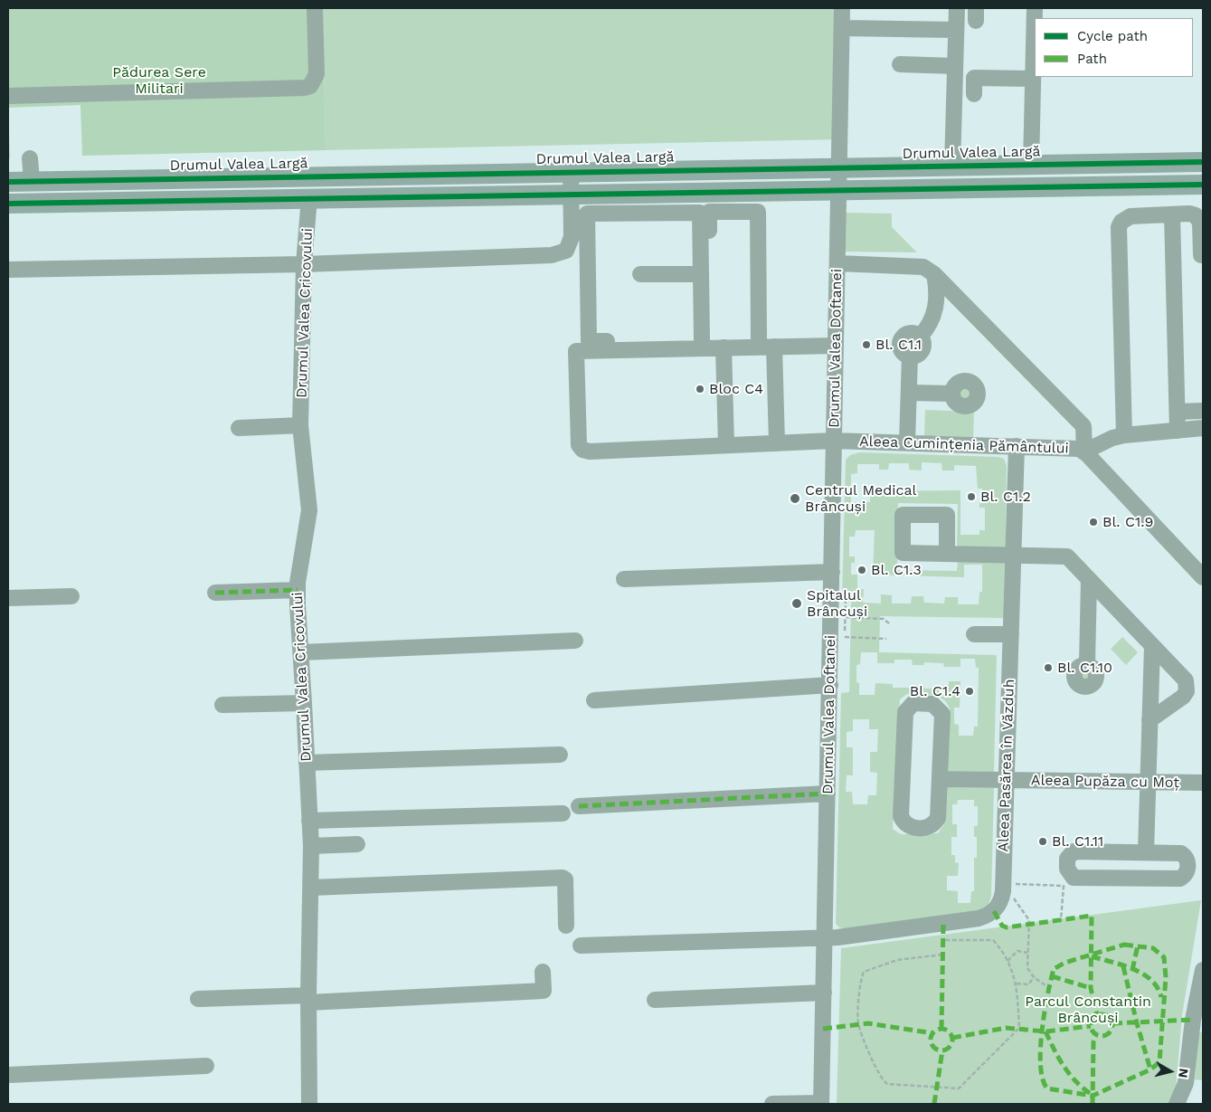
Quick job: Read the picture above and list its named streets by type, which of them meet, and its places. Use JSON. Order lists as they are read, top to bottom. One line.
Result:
{"streets":{"main road":["Drumul Valea Largă"],"street":["Drumul Valea Cricovului","Drumul Valea Doftanei","Aleea Cumințenia Pământului","Aleea Pasărea în Văzduh","Aleea Pupăza cu Moț"]},"crossings":[["Drumul Valea Largă","Drumul Valea Doftanei"],["Drumul Valea Doftanei","Aleea Cumințenia Pământului"],["Drumul Valea Doftanei","Aleea Pasărea în Văzduh"],["Aleea Cumințenia Pământului","Aleea Pasărea în Văzduh"],["Aleea Pasărea în Văzduh","Aleea Pupăza cu Moț"]],"parks":["Pădurea Sere Militari","Parcul Constantin Brâncuși"],"places":["Bl. C1.1","Bloc C4","Bl. C1.2","Centrul Medical Brâncuși","Bl. C1.9","Bl. C1.3","Spitalul Brâncuși","Bl. C1.10","Bl. C1.4","Bl. C1.11"],"legend":["Cycle path","Path"],"north":"right"}
